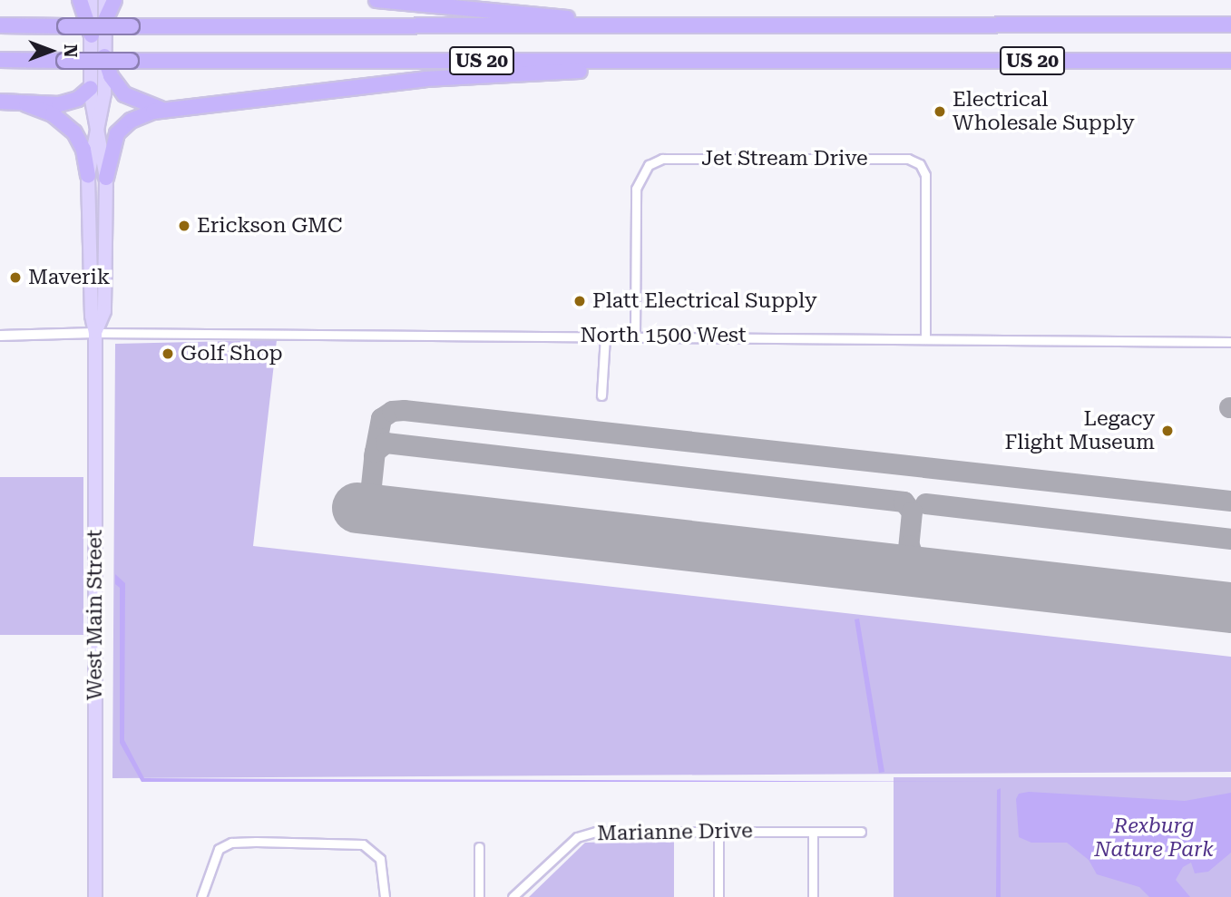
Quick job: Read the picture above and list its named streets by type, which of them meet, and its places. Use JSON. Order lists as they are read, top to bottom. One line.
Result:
{"streets":{"highway":["US 20"],"main road":["West Main Street"],"street":["Jet Stream Drive","North 1500 West","Marianne Drive"]},"crossings":[["Jet Stream Drive","North 1500 West"],["North 1500 West","West Main Street"]],"parks":["Rexburg Nature Park"],"places":["Electrical Wholesale Supply","Erickson GMC","Maverik","Platt Electrical Supply","Golf Shop","Legacy Flight Museum"],"north":"right"}
